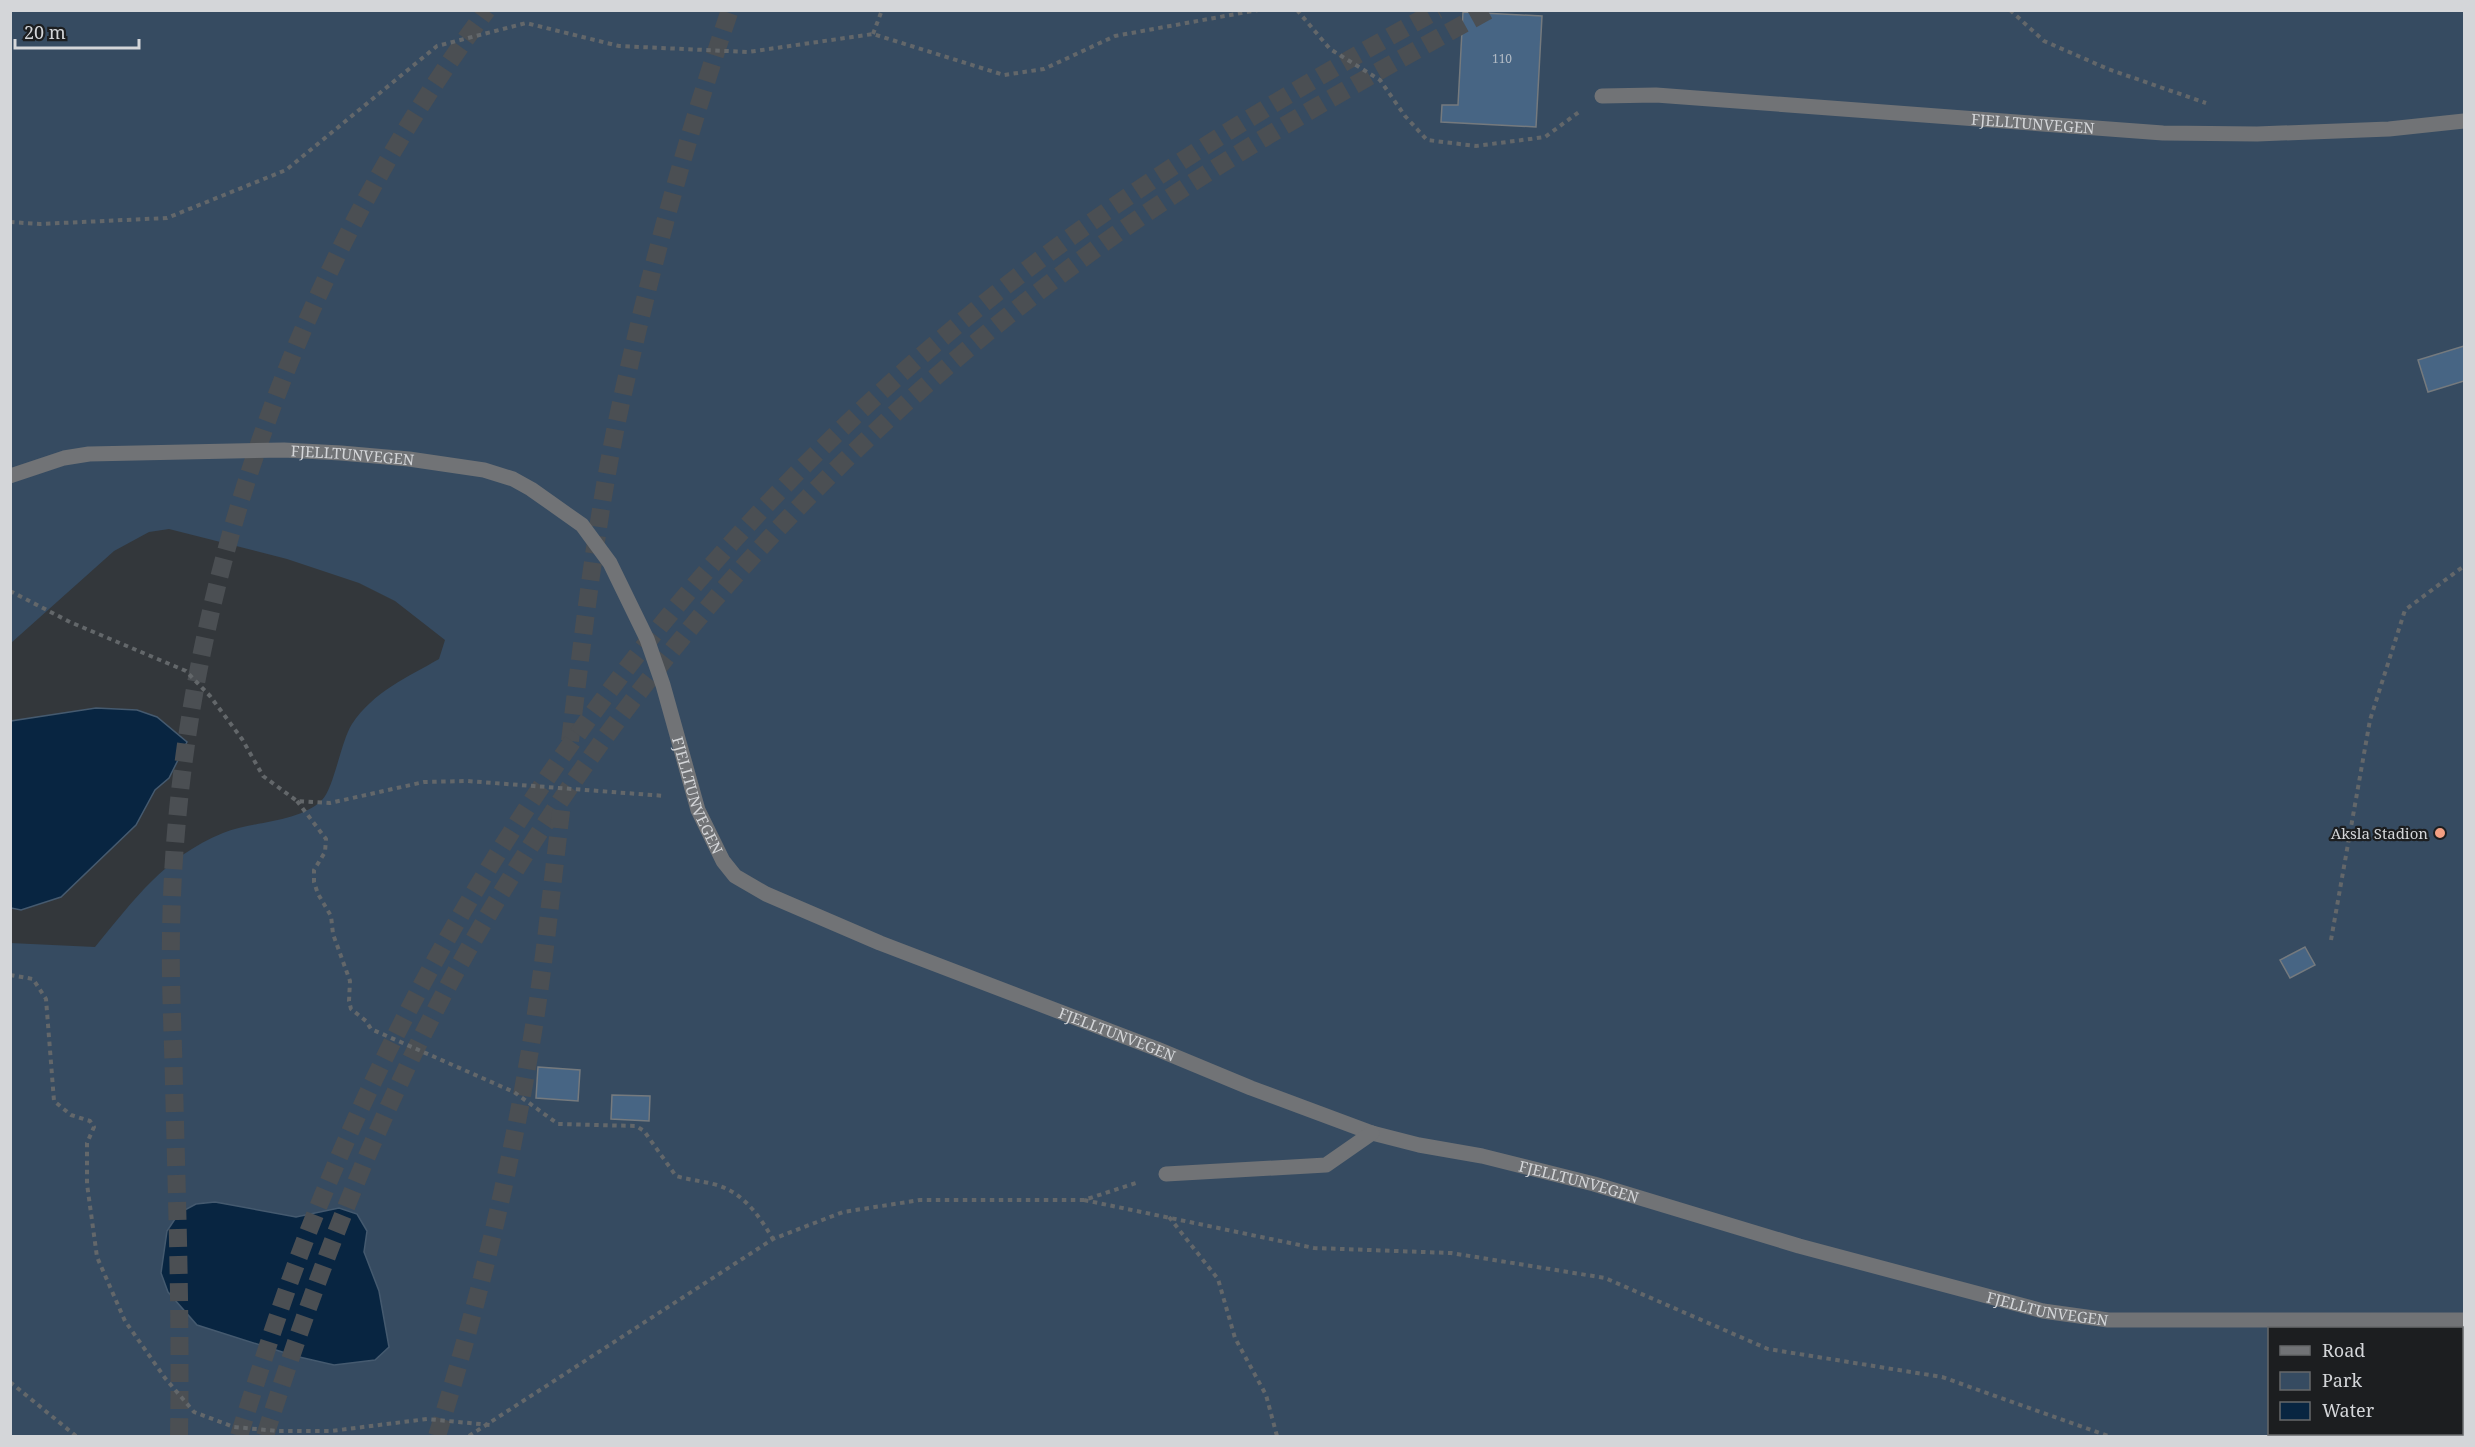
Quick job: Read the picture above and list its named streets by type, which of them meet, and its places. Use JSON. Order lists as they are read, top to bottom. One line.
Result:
{"streets":{"street":["FJELLTUNVEGEN"]},"places":["Aksla Stadion"],"house_numbers":["110"],"legend":["Road","Park","Water"],"scale_bar":"20 m"}
